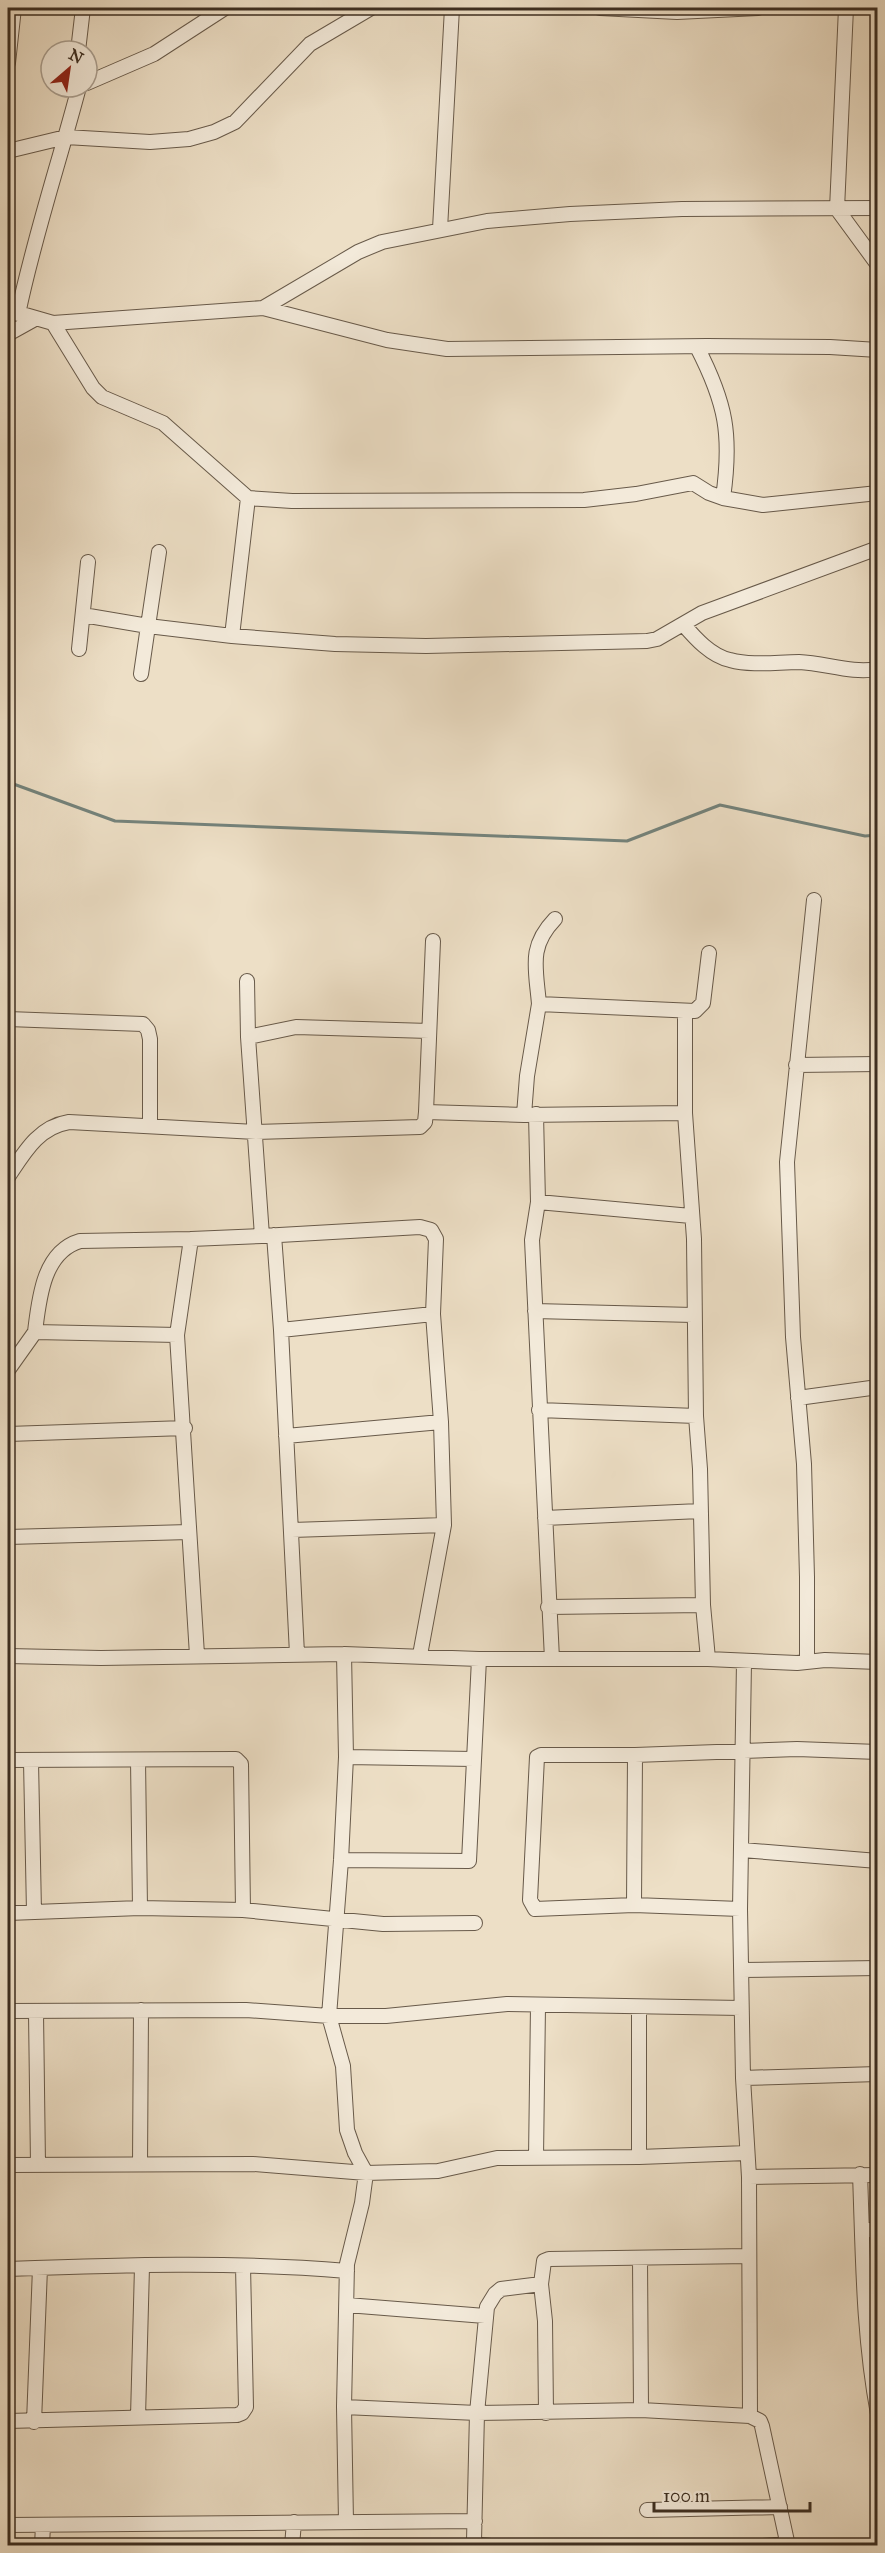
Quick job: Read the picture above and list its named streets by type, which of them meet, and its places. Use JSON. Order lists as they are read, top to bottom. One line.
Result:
{"scale_bar":"100 m","north":"top right"}
